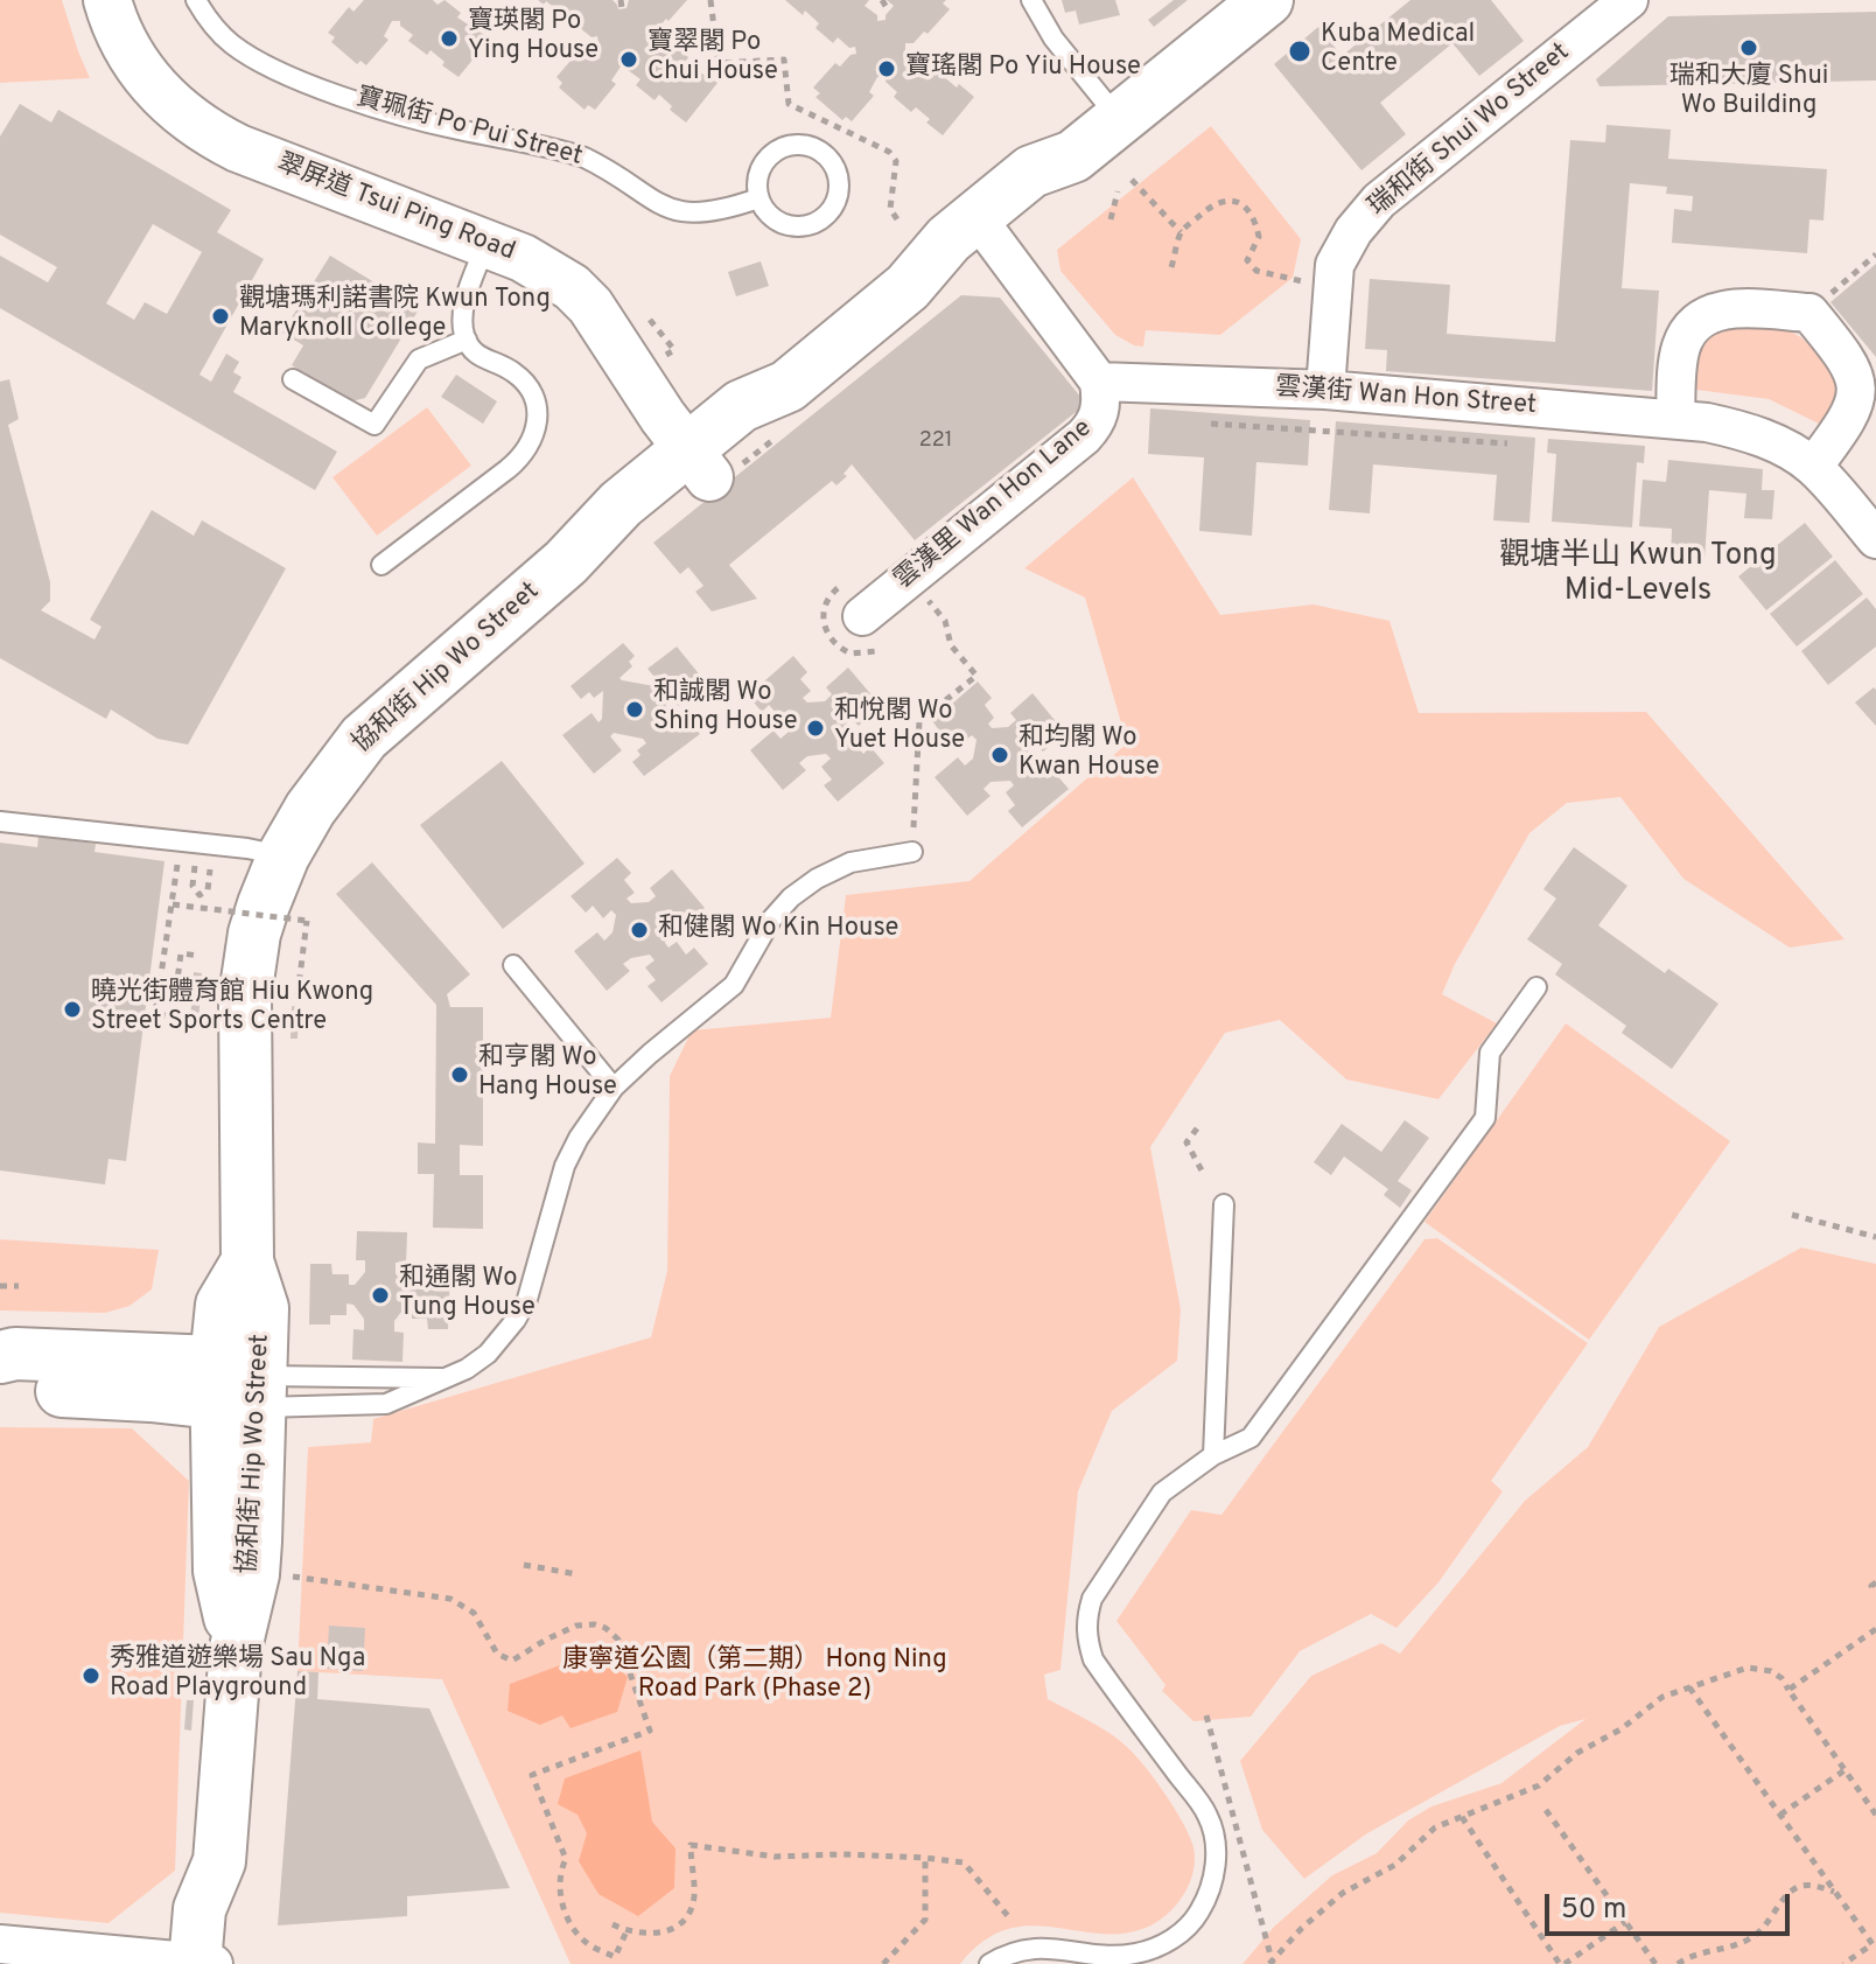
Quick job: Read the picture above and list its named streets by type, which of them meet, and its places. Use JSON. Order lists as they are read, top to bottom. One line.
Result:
{"streets":{"main road":["協和街 Hip Wo Street"],"street":["瑞和街 Shui Wo Street","翠屏道 Tsui Ping Road","雲漢街 Wan Hon Street","雲漢里 Wan Hon Lane"],"lane":["寶珮街 Po Pui Street"]},"crossings":[["瑞和街 Shui Wo Street","雲漢街 Wan Hon Street"],["翠屏道 Tsui Ping Road","協和街 Hip Wo Street"],["雲漢街 Wan Hon Street","雲漢里 Wan Hon Lane"]],"districts":["觀塘半山 Kwun Tong Mid-Levels"],"parks":["康寧道公園（第二期） Hong Ning Road Park (Phase 2)"],"places":["寶瑛閣 Po Ying House","瑞和大廈 Shui Wo Building","Kuba Medical Centre","寶翠閣 Po Chui House","寶瑤閣 Po Yiu House","觀塘瑪利諾書院 Kwun Tong Maryknoll College","和誠閣 Wo Shing House","和悅閣 Wo Yuet House","和均閣 Wo Kwan House","和健閣 Wo Kin House","曉光街體育館 Hiu Kwong Street Sports Centre","和亨閣 Wo Hang House","和通閣 Wo Tung House","秀雅道遊樂場 Sau Nga Road Playground"],"house_numbers":["221"],"scale_bar":"50 m"}
